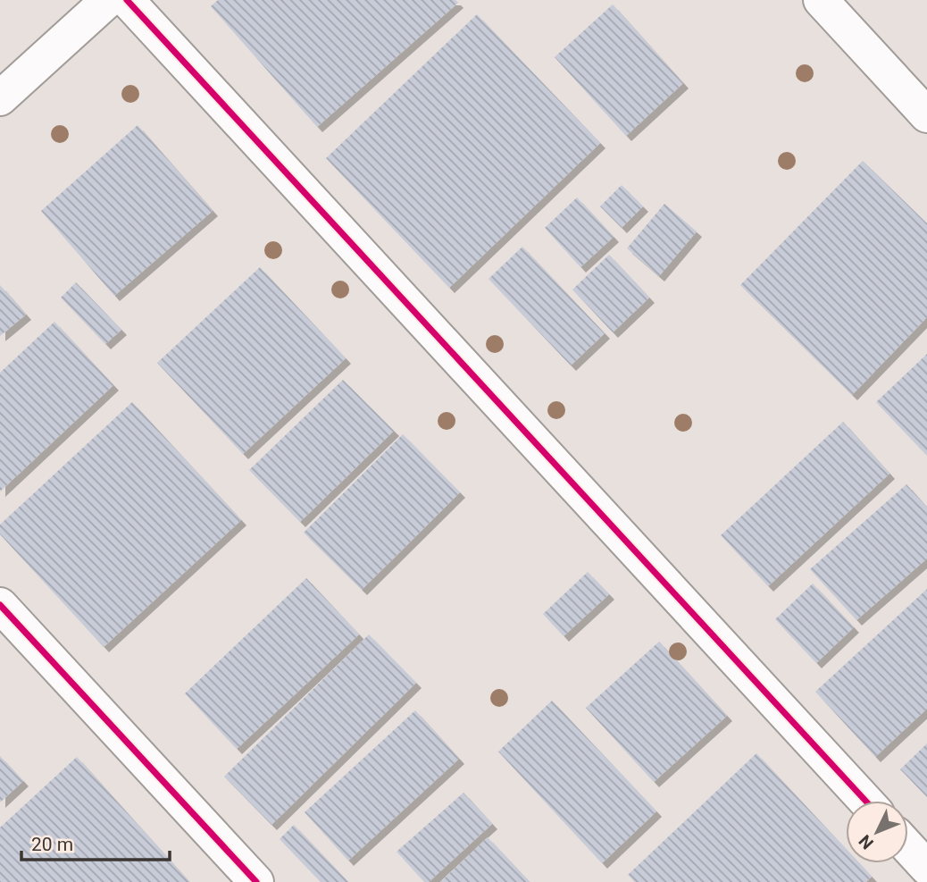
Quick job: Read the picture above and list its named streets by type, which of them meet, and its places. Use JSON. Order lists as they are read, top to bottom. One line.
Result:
{"scale_bar":"20 m","north":"bottom left"}
